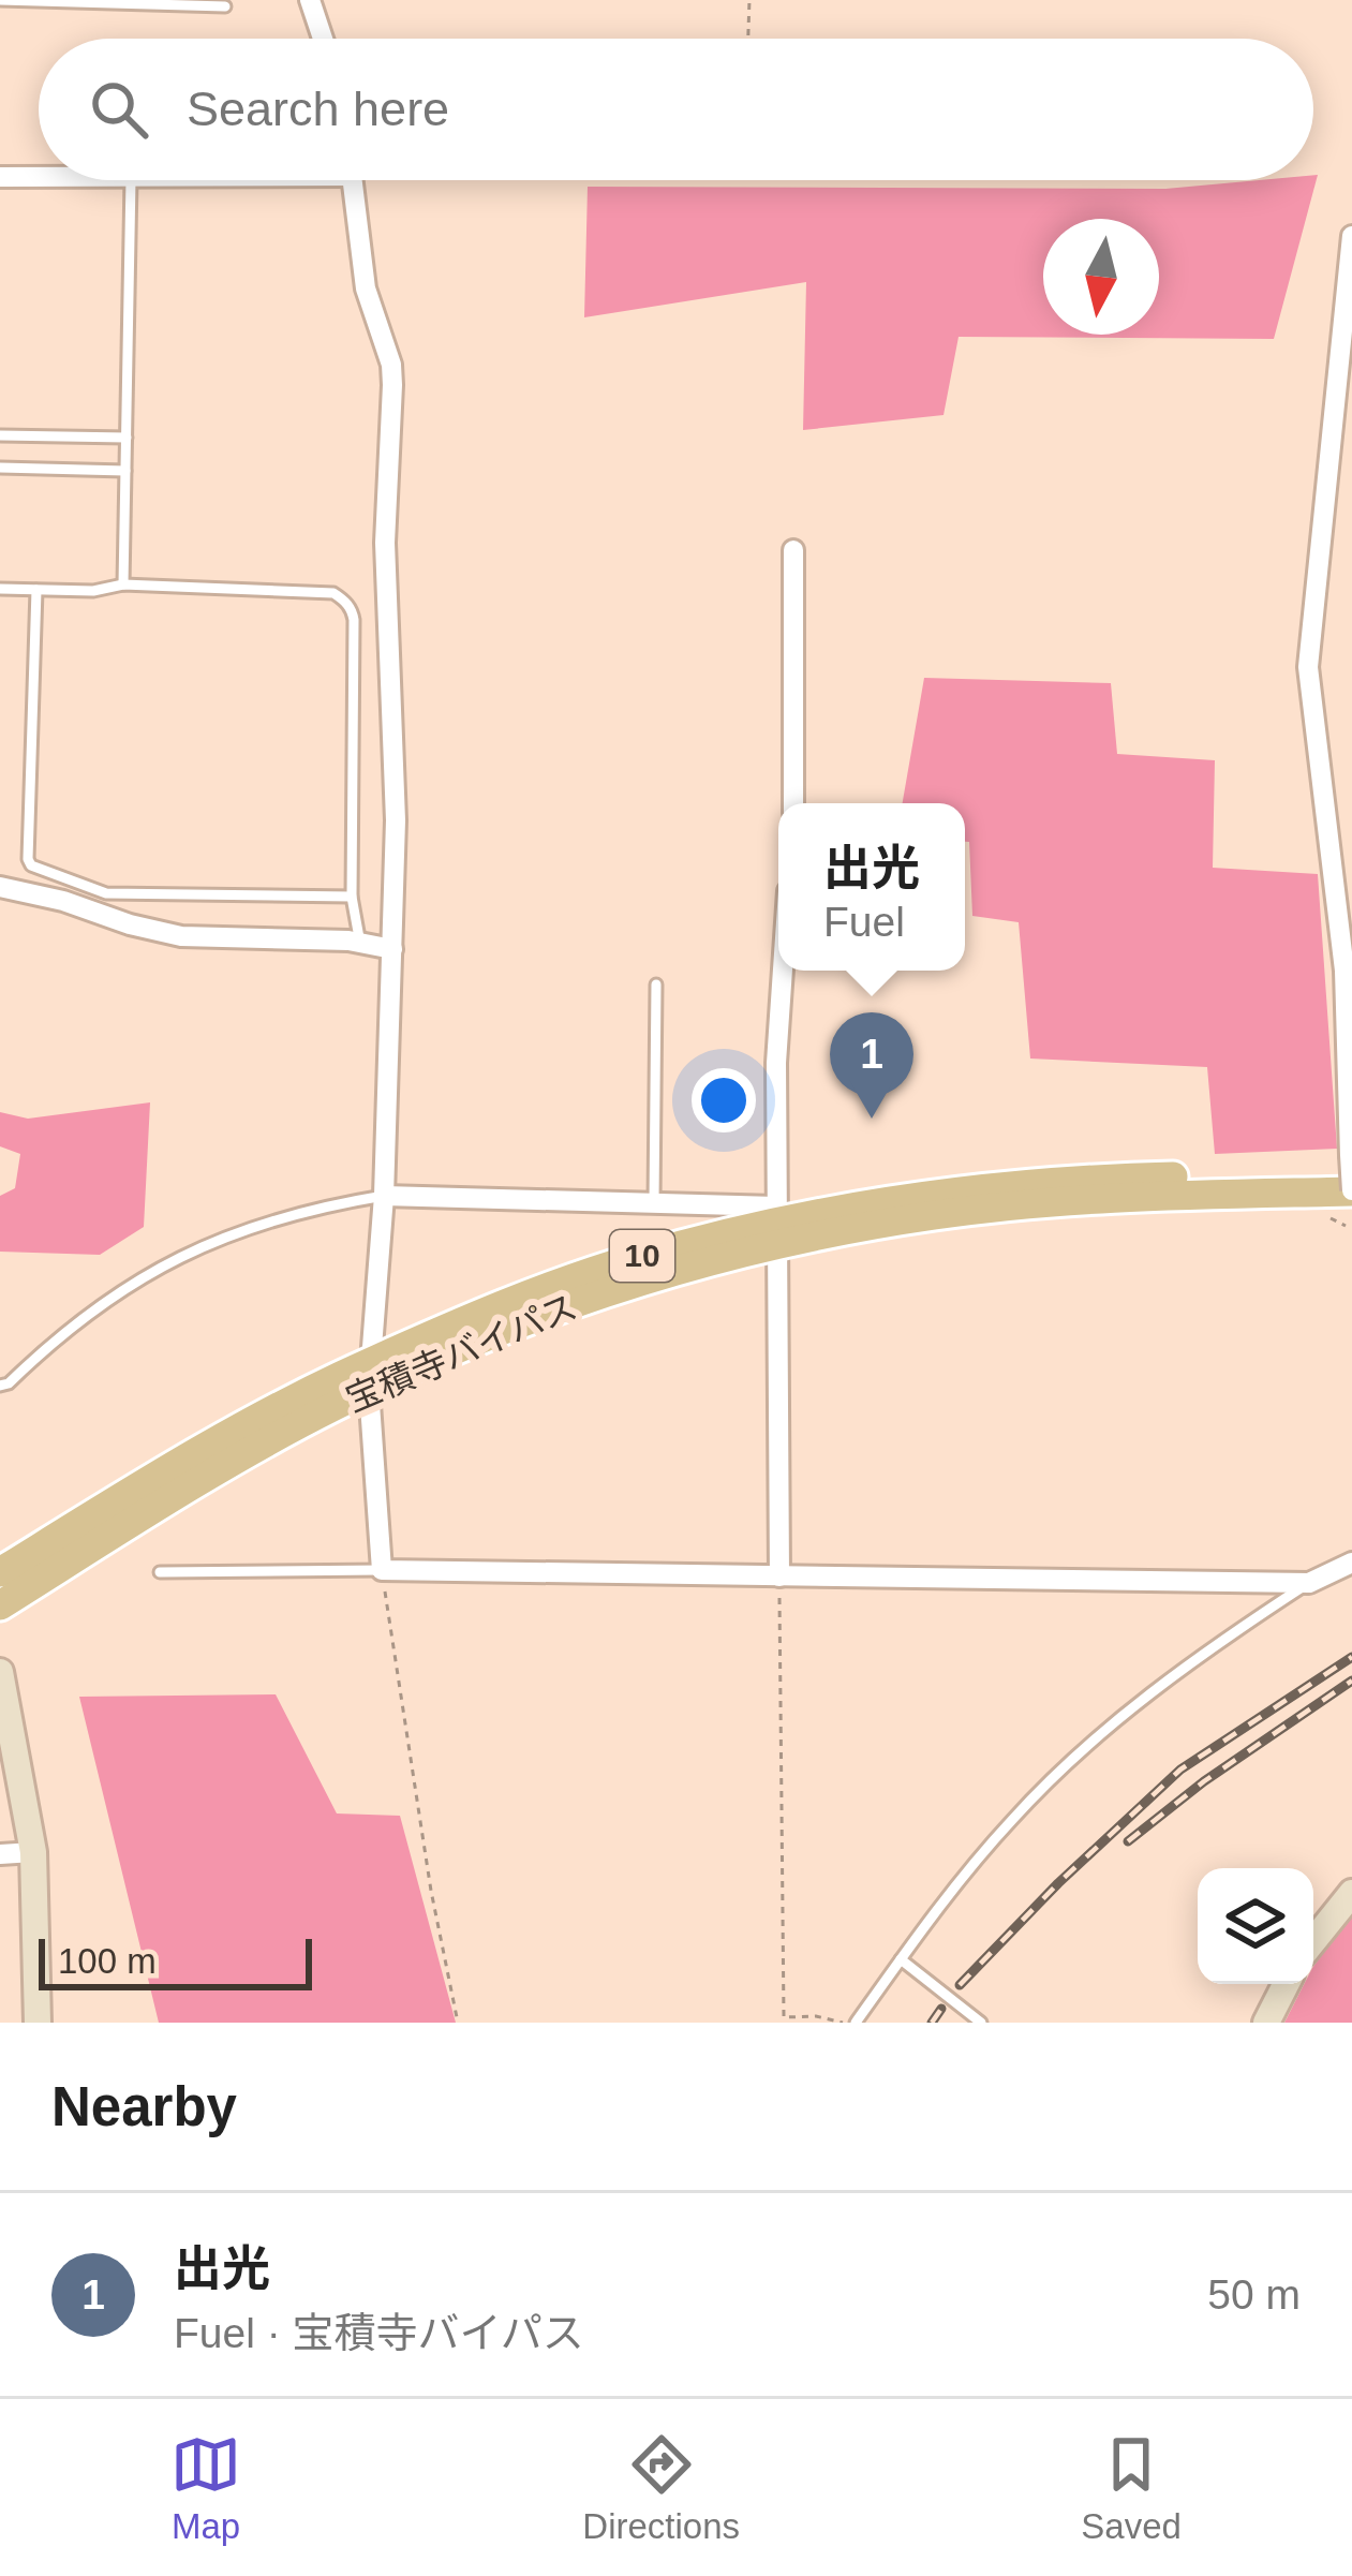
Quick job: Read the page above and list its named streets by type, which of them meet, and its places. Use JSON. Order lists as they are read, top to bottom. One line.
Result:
{"streets":{"main road":["10","宝積寺バイパス"]},"scale_bar":"100 m","north":"bottom","page":{"search":"Search here","popup":["出光","Fuel"],"pins":"1","scale":"100 m","heading":"Nearby","list":[{"mark":"1","name":"出光","note":"Fuel · 宝積寺バイパス","value":"50 m"}],"nav":["Map","Directions","Saved"]}}
